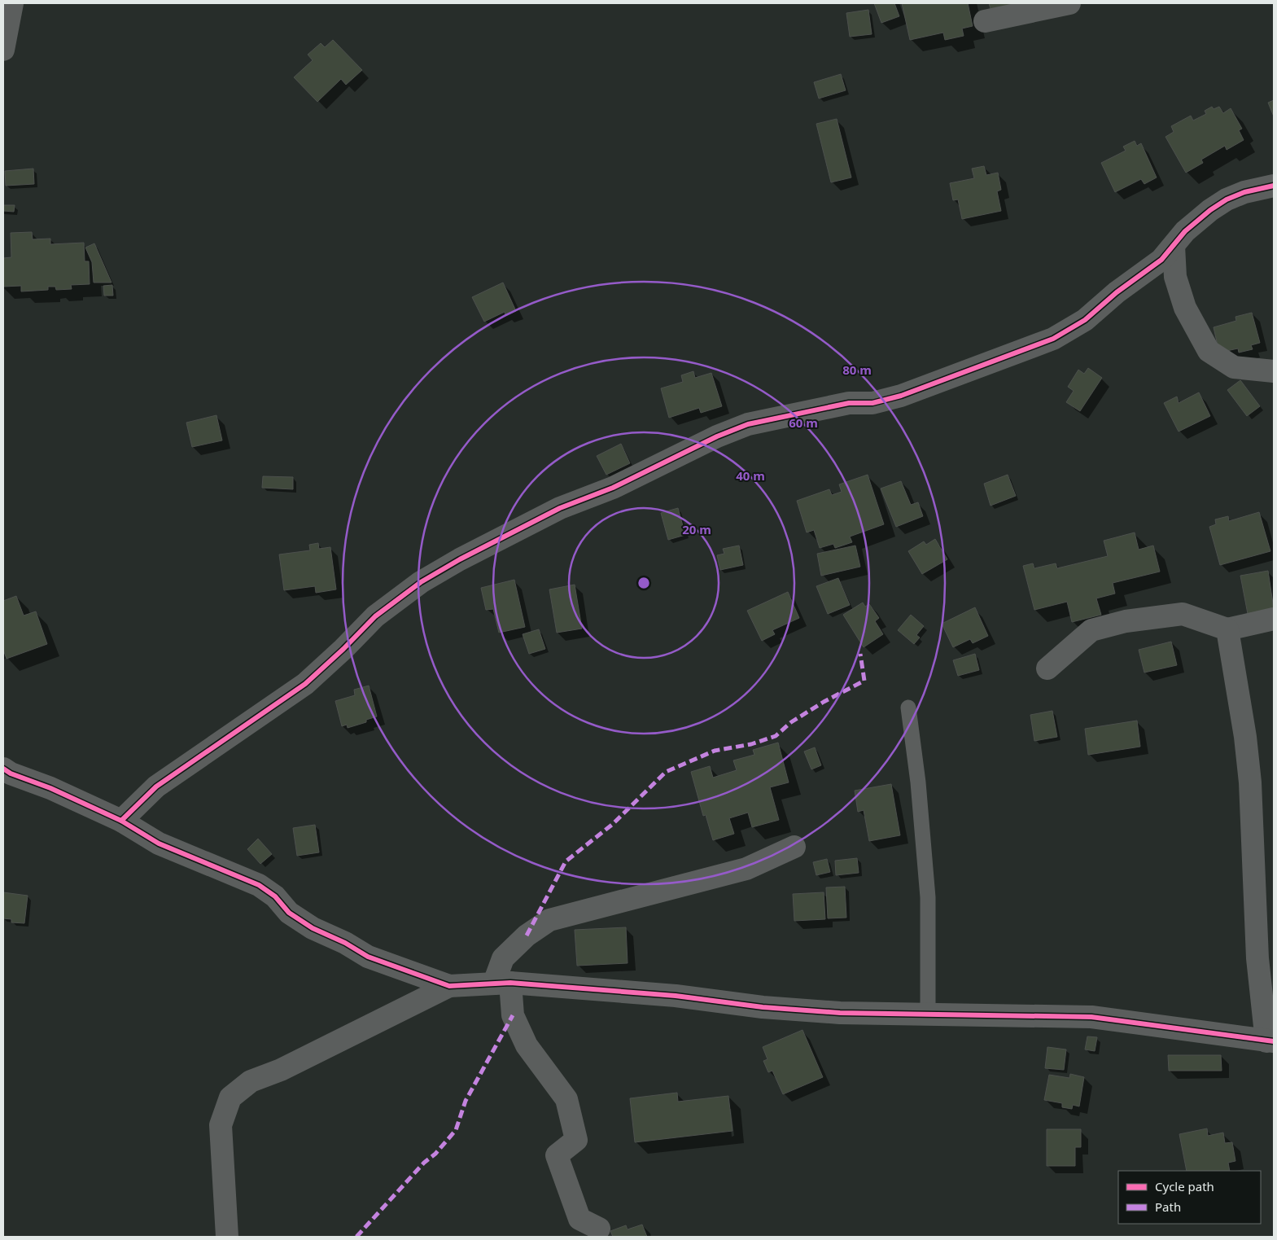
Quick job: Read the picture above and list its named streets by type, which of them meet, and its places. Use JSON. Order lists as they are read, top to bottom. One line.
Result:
{"legend":["Cycle path","Path"],"rings":["80 m","60 m","40 m","20 m"]}
